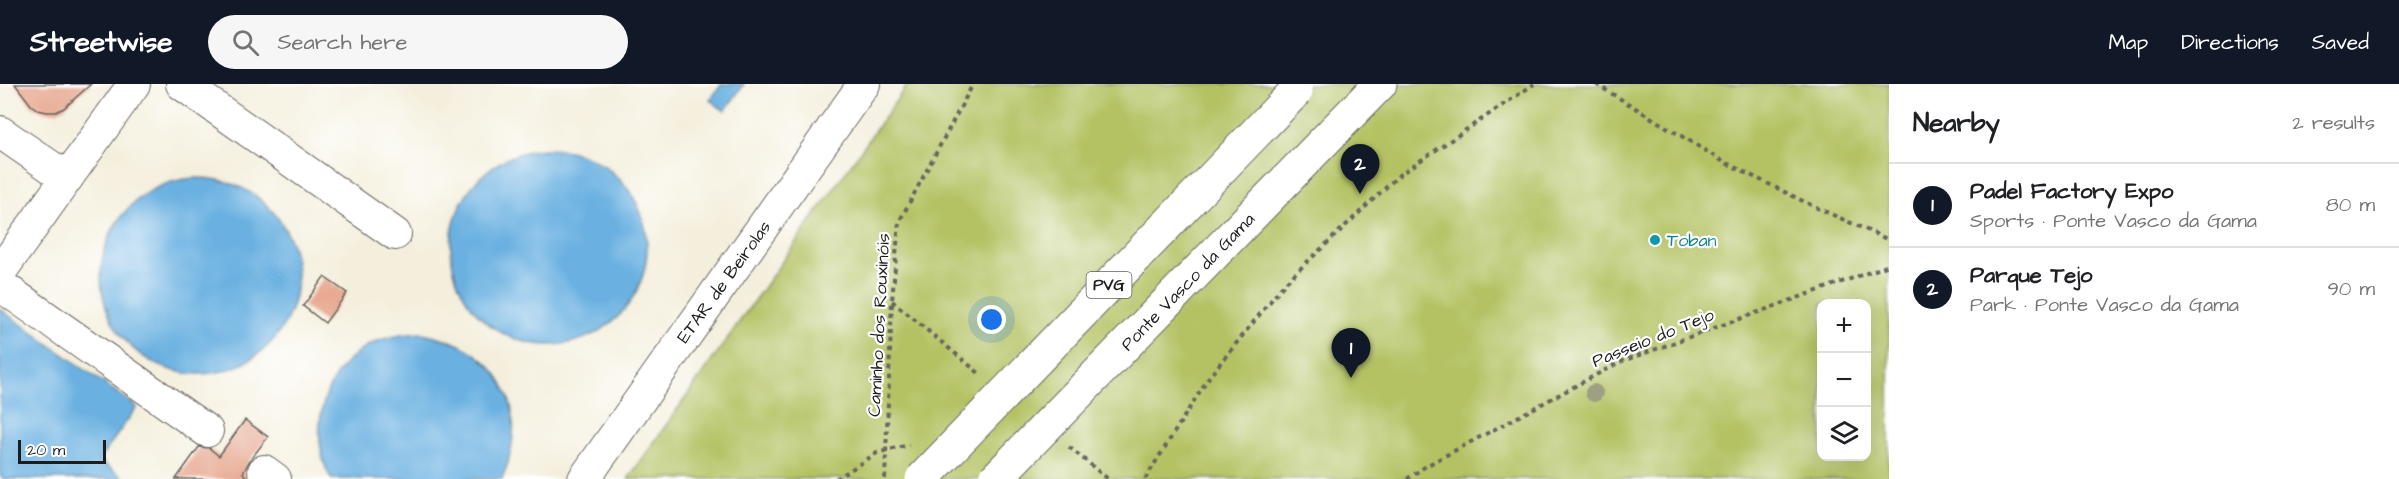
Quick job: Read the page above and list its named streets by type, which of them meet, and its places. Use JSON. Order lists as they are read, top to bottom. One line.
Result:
{"streets":{"highway":["Ponte Vasco da Gama","PVG"],"lane":["ETAR de Beirolas"],"path":["Caminho dos Rouxinóis","Passeio do Tejo"]},"places":["Toban"],"scale_bar":"20 m","page":{"header":"Streetwise","search":"Search here","nav":["Map","Directions","Saved"],"heading":["Nearby","2 results"],"pins":["2","1"],"list":[{"mark":"1","name":"Padel Factory Expo","note":"Sports · Ponte Vasco da Gama","value":"80 m"},{"mark":"2","name":"Parque Tejo","note":"Park · Ponte Vasco da Gama","value":"90 m"}],"map_buttons":["+","−"],"scale":"20 m"}}
